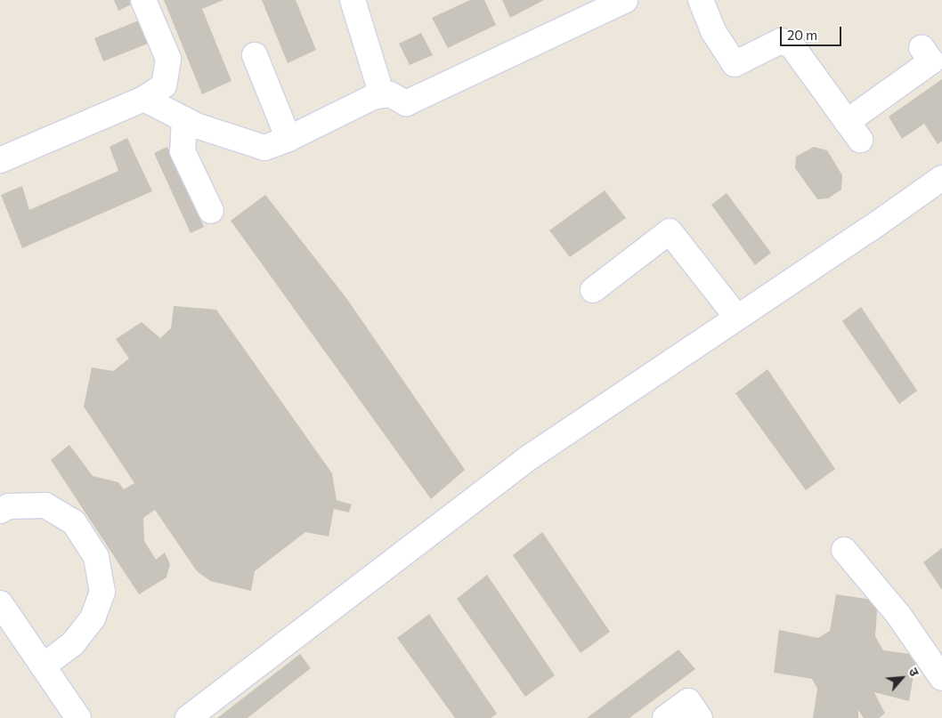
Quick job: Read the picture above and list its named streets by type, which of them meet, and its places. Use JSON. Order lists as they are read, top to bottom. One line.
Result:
{"scale_bar":"20 m","north":"top right"}
